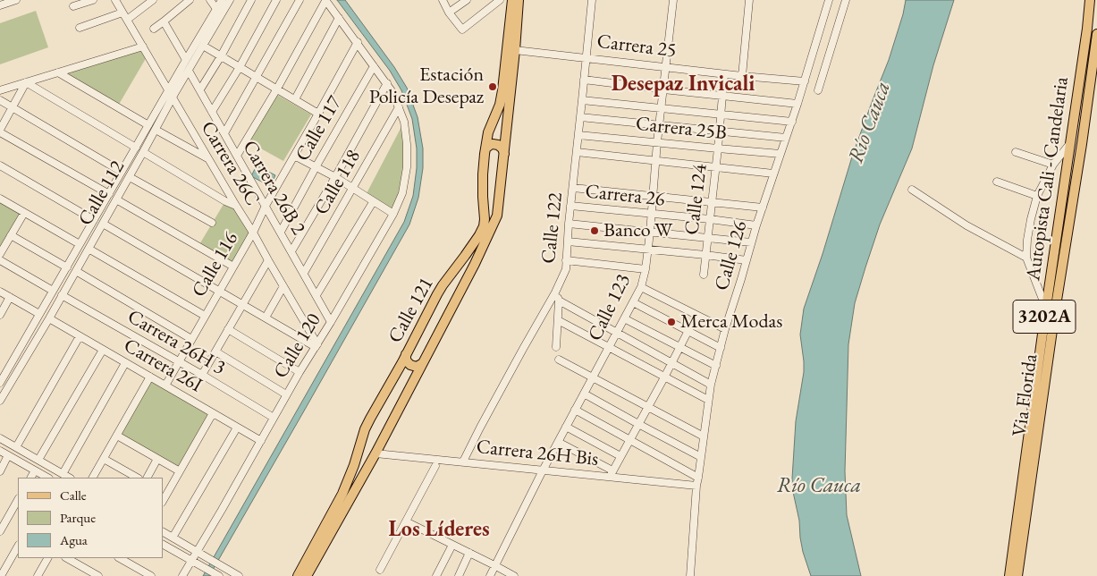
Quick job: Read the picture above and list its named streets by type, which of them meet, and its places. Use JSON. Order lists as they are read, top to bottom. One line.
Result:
{"streets":{"main road":["Autopista Cali - Candelaria","Calle 121","3202A","Via Florida"],"street":["Carrera 25","Calle 117","Carrera 25B","Carrera 26C","Calle 118","Carrera 26B 2","Calle 112","Carrera 26","Calle 124","Calle 122","Calle 126","Calle 116","Calle 123","Carrera 26H 3","Calle 120","Carrera 26I","Carrera 26H Bis"]},"crossings":[["Carrera 25","Calle 124"],["Carrera 25","Calle 122"],["Carrera 25","Calle 126"],["Carrera 25","Calle 123"],["Carrera 25","Calle 121"],["Calle 117","Carrera 26B 2"],["Carrera 25B","Calle 124"],["Carrera 25B","Calle 122"],["Carrera 25B","Calle 126"],["Carrera 25B","Calle 123"],["Carrera 26C","Calle 112"],["Carrera 26C","Calle 116"],["Carrera 26C","Calle 120"],["Calle 118","Carrera 26B 2"],["Calle 118","Calle 120"],["Carrera 26B 2","Calle 112"],["Carrera 26B 2","Calle 116"],["Carrera 26B 2","Calle 120"],["Calle 112","Carrera 26H 3"],["Calle 112","Carrera 26I"],["Carrera 26","Calle 124"],["Carrera 26","Calle 122"],["Carrera 26","Calle 126"],["Carrera 26","Calle 123"],["Calle 122","Carrera 26H Bis"],["Calle 126","Carrera 26H Bis"],["Calle 116","Carrera 26H 3"],["Calle 116","Carrera 26I"],["Calle 123","Carrera 26H Bis"],["Calle 121","Carrera 26H Bis"],["Carrera 26H 3","Calle 120"],["Calle 120","Carrera 26I"]],"districts":["Desepaz Invicali","Los Líderes"],"water":["Río Cauca"],"places":["Estación Policía Desepaz","Banco W","Merca Modas"],"legend":["Calle","Parque","Agua"]}
